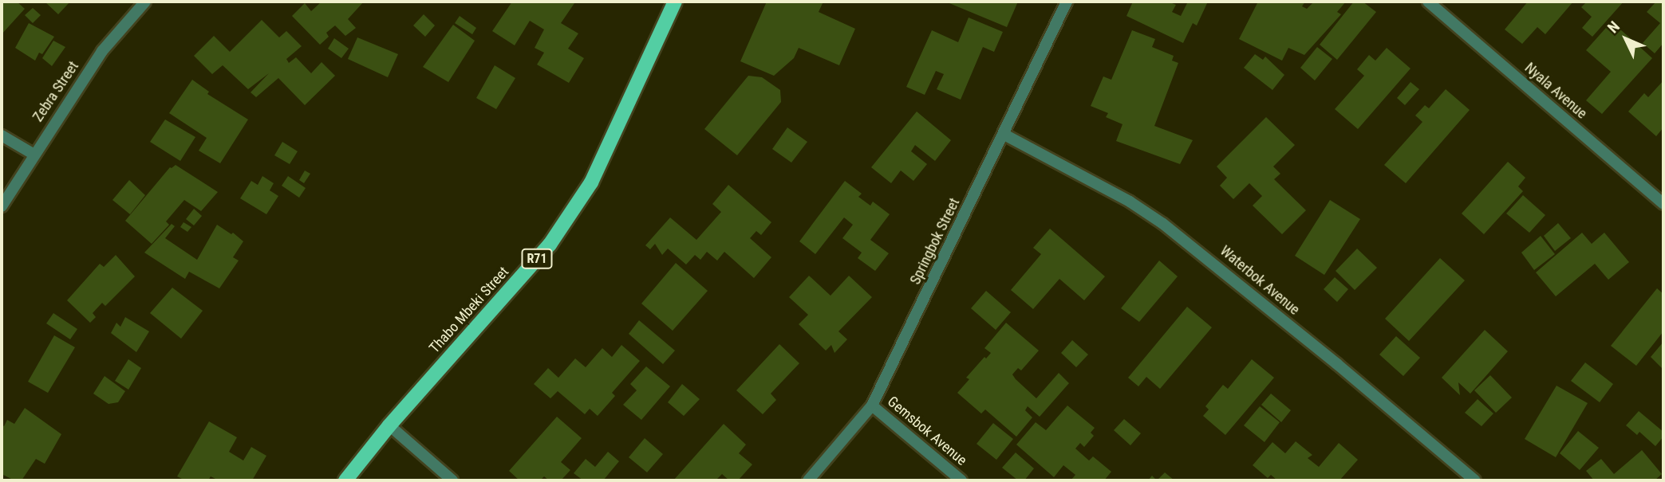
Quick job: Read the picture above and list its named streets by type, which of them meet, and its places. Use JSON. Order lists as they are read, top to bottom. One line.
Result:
{"streets":{"main road":["R71","Thabo Mbeki Street"],"street":["Nyala Avenue","Zebra Street","Springbok Street","Waterbok Avenue","Gemsbok Avenue"]},"crossings":[["Springbok Street","Waterbok Avenue"],["Springbok Street","Gemsbok Avenue"]],"north":"top left"}
